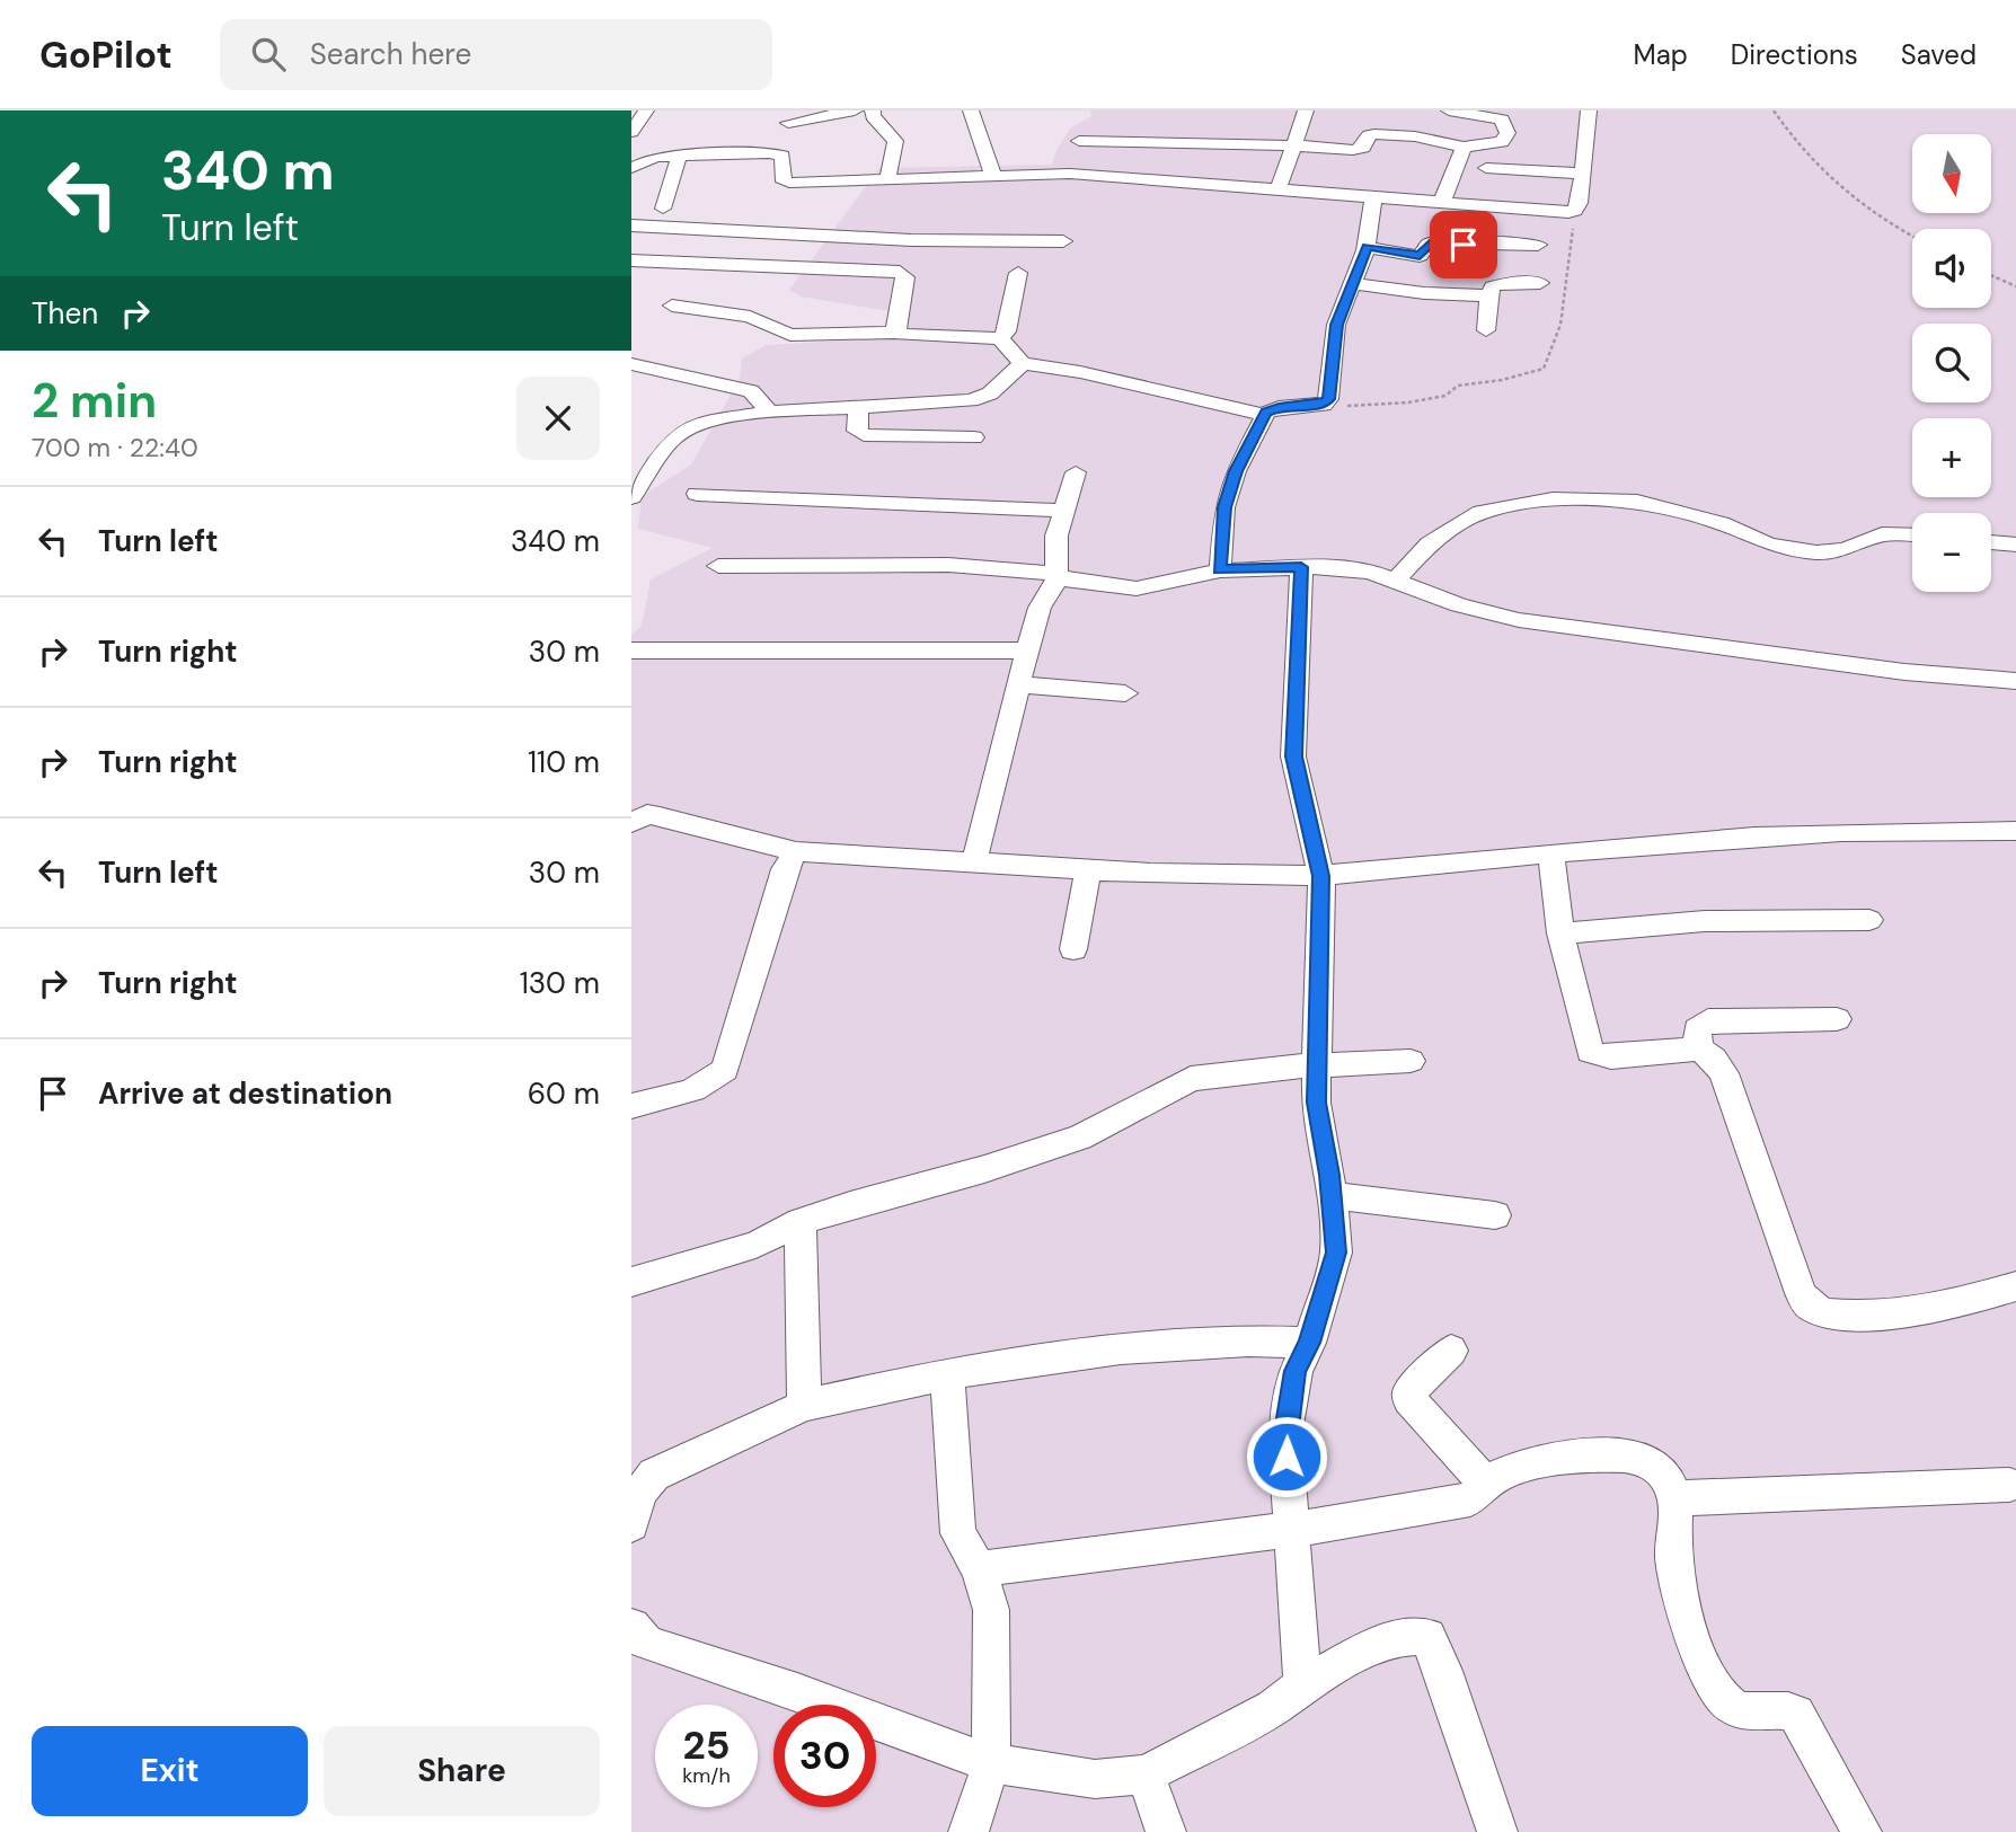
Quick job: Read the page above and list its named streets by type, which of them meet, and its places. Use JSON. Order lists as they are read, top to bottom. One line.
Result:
{"north":"bottom","page":{"header":"GoPilot","search":"Search here","nav":["Map","Directions","Saved"],"turn":["340 m","Turn left"],"map_buttons":["+","−"],"then":"Then","heading":["2 min","700 m · 22:40"],"list":[{"name":"Turn left","value":"340 m"},{"name":"Turn right","value":"30 m"},{"name":"Turn right","value":"110 m"},{"name":"Turn left","value":"30 m"},{"name":"Turn right","value":"130 m"},{"name":"Arrive at destination","value":"60 m"}],"speed":"25 km/h","limit":"30","buttons":["Exit","Share"]}}
